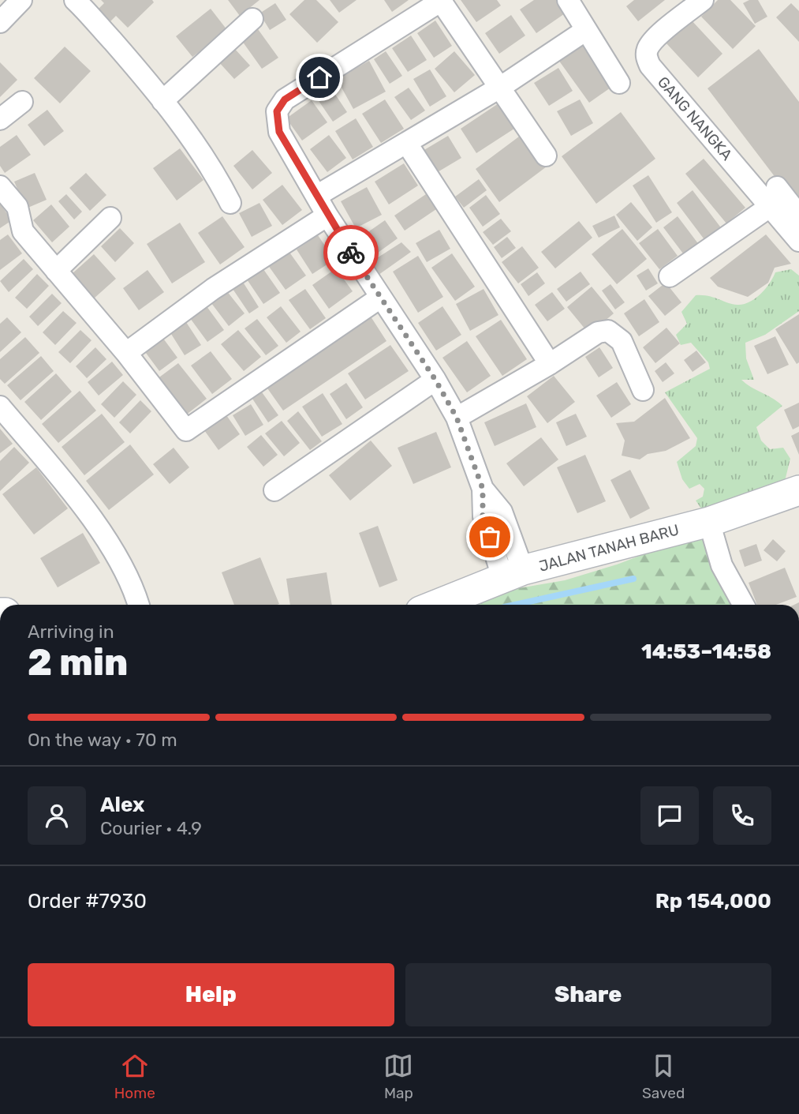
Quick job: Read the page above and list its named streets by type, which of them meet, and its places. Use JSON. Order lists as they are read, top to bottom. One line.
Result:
{"streets":{"main road":["JALAN TANAH BARU"],"street":["GANG NANGKA"]},"page":{"heading":["2 min","Arriving in","14:53–14:58"],"panel":["Alex","Courier · 4.9","Order #7930","Rp 154,000"],"bar":"On the way · 70 m","buttons":["Help","Share"],"tabs":["Home","Map","Saved"]}}
